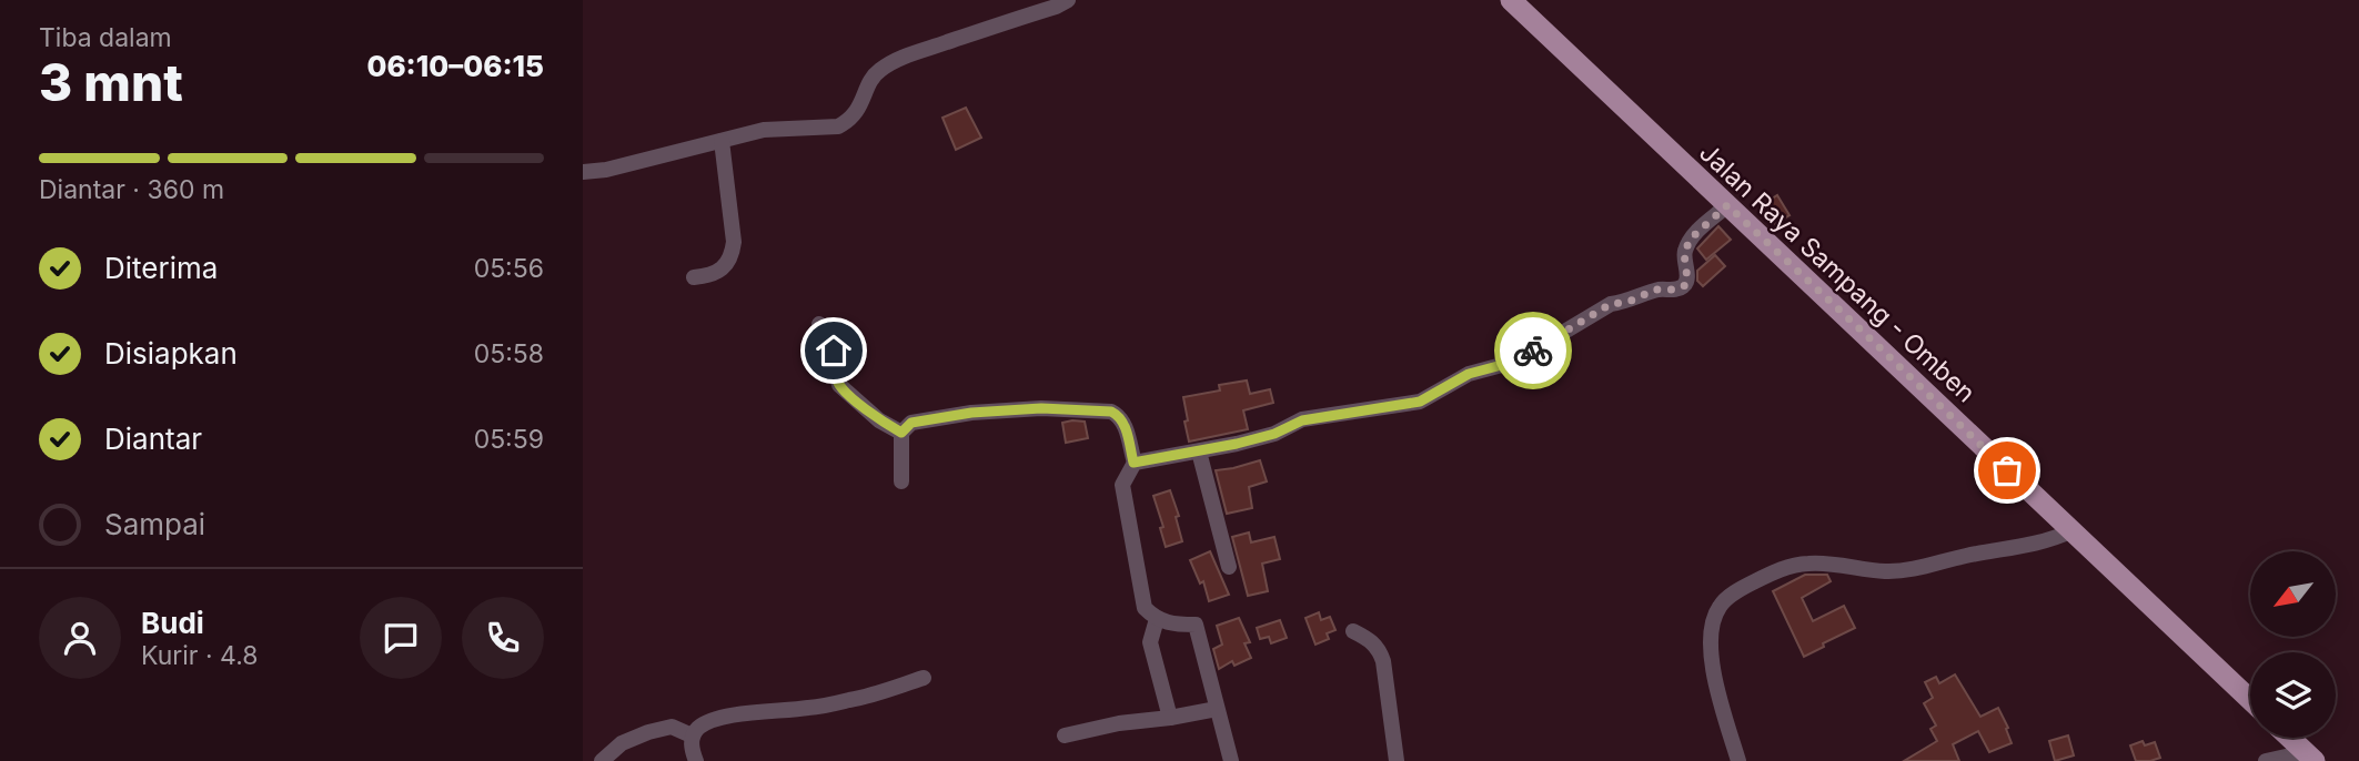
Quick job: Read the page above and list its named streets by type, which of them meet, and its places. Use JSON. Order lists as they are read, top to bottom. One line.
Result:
{"streets":{"main road":["Jalan Raya Sampang - Omben"]},"north":"bottom left","page":{"heading":["3 mnt","Tiba dalam","06:10–06:15"],"panel":["Budi","Kurir · 4.8"],"bar":"Diantar · 360 m","list":[["Diterima","05:56"],["Disiapkan","05:58"],["Diantar","05:59"],"Sampai"]}}
